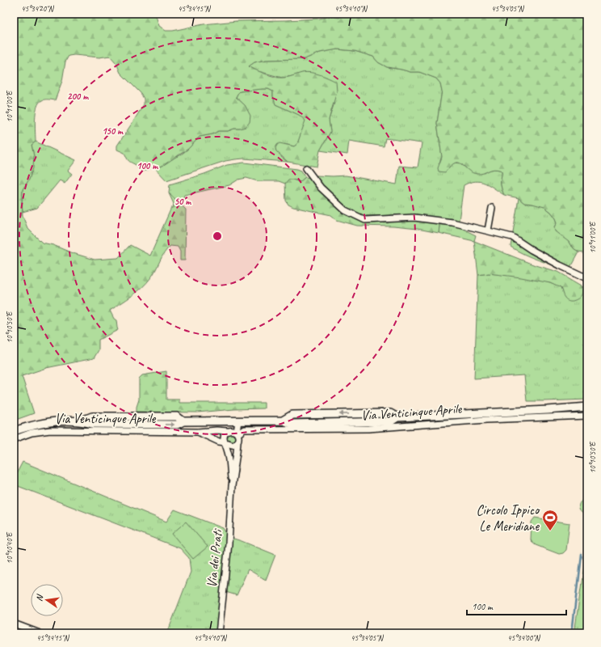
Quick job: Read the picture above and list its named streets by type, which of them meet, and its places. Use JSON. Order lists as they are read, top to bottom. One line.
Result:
{"streets":{"street":["Via Venticinque Aprile","Via dei Prati"]},"crossings":[["Via Venticinque Aprile","Via dei Prati"]],"places":{"sports":["Circolo Ippico Le Meridiane"]},"scale_bar":"100 m","north":"left","coordinates":["45°34'20\"N","45°34'15\"N","45°34'10\"N","45°34'05\"N","10°11'00\"E","10°10'50\"E","10°10'40\"E","45°34'00\"N"],"rings":["200 m","150 m","100 m","50 m"]}
